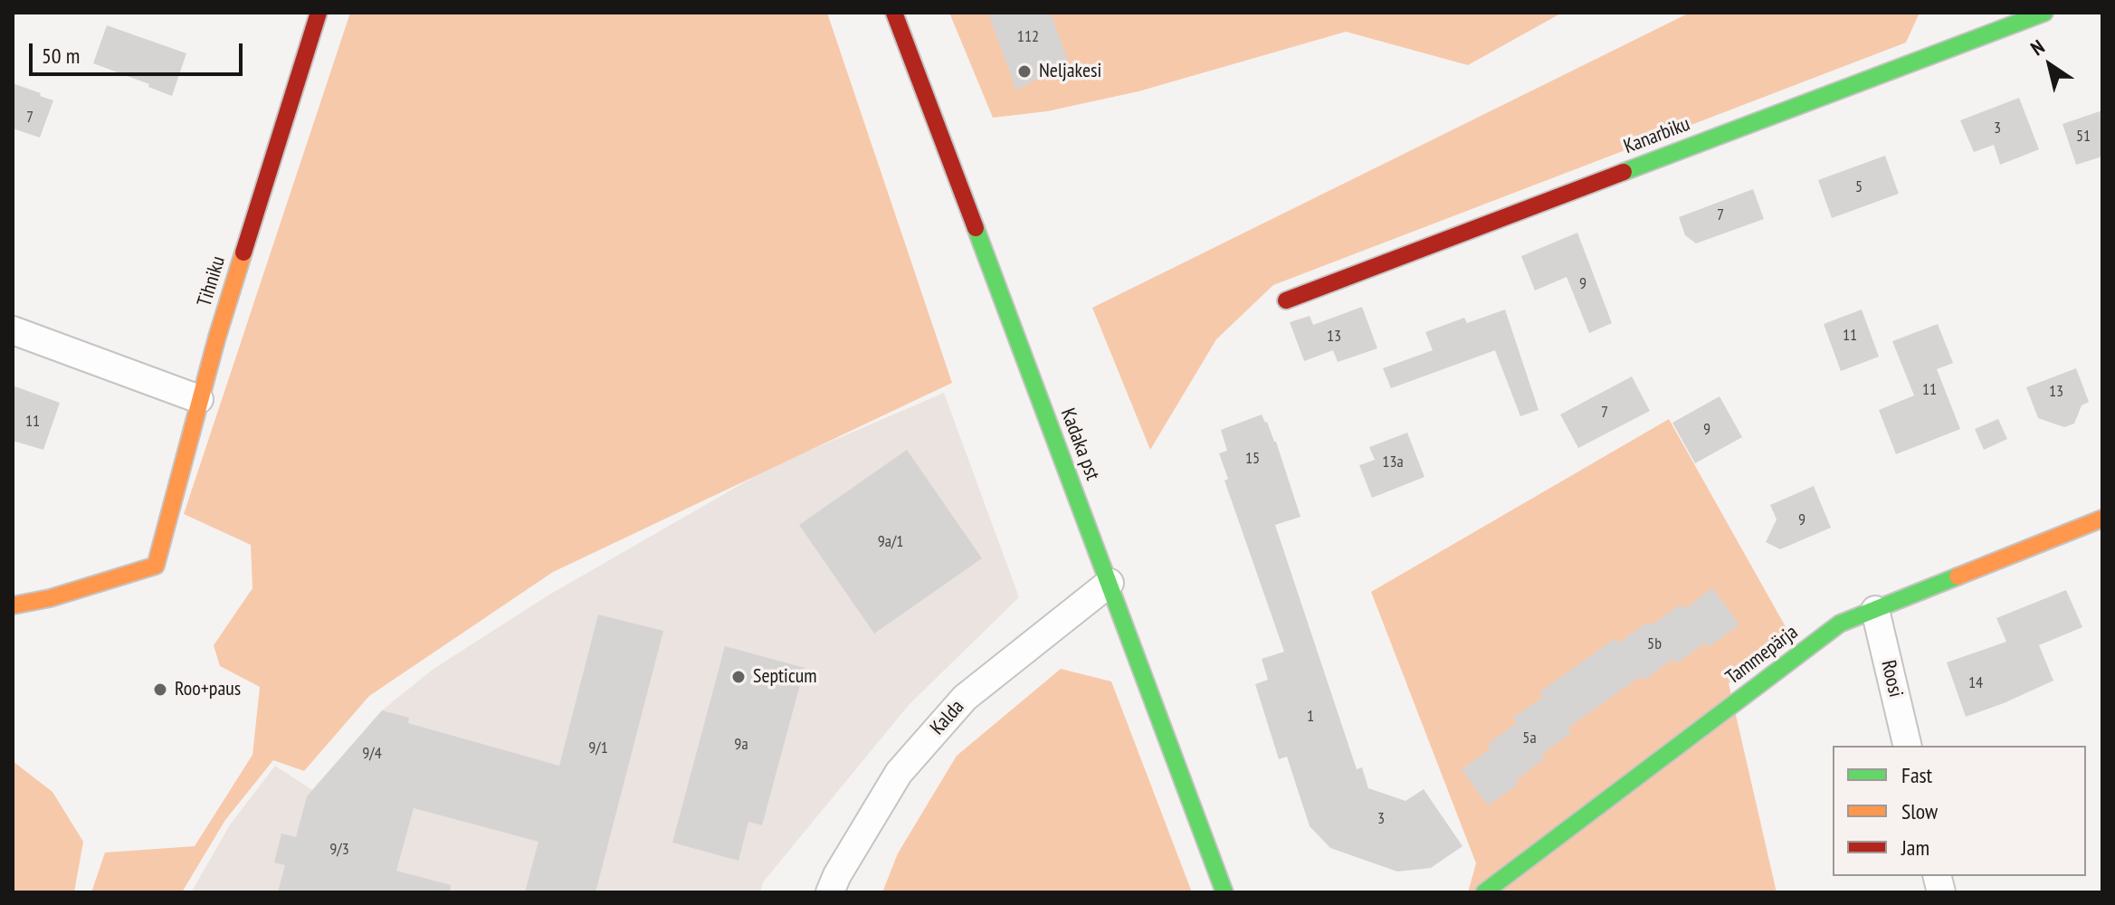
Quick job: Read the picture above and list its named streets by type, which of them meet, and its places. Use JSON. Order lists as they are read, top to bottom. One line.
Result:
{"streets":{"street":["Kanarbiku","Tihniku","Kadaka pst","Tammepärja","Roosi","Kalda"]},"crossings":[["Kadaka pst","Kalda"],["Tammepärja","Roosi"]],"places":["Neljakesi","Septicum","Roo+paus"],"house_numbers":["112","7","3","51","5","7","9","11","13","11","13","7","11","9","15","13a","9","9a/1","5b","14","1","5a","9a","9/1","9/4","3","9/3"],"legend":["Fast","Slow","Jam"],"scale_bar":"50 m","north":"top left"}
